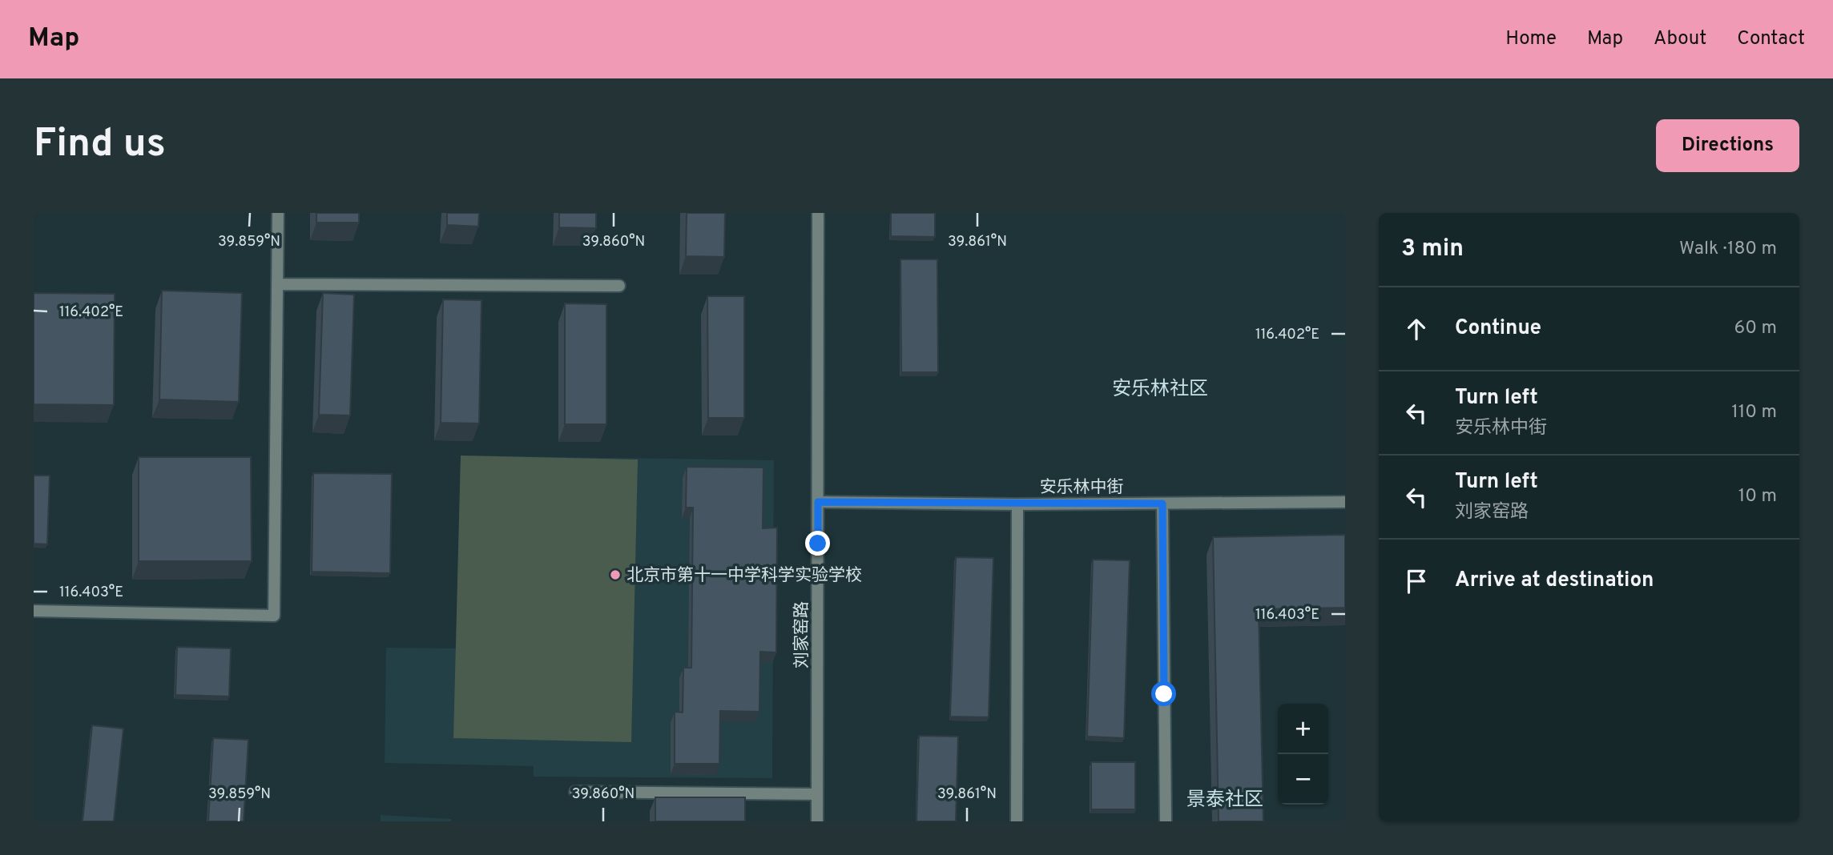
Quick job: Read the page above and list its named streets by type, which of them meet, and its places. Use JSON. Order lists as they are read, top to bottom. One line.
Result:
{"streets":{"street":["安乐林中街","刘家窑路"]},"crossings":[["安乐林中街","刘家窑路"]],"districts":["安乐林社区","景泰社区"],"places":["北京市第十一中学科学实验学校"],"page":{"header":"Map","nav":["Home","Map","About","Contact"],"buttons":"Directions","title":"Find us","heading":["3 min","Walk · 180 m"],"list":[["Continue","60 m"],["Turn left","安乐林中街","110 m"],["Turn left","刘家窑路","10 m"],"Arrive at destination"],"map_buttons":["+","−"]},"coordinates":["39.859°N","39.860°N","39.861°N","116.402°E","116.403°E"]}
